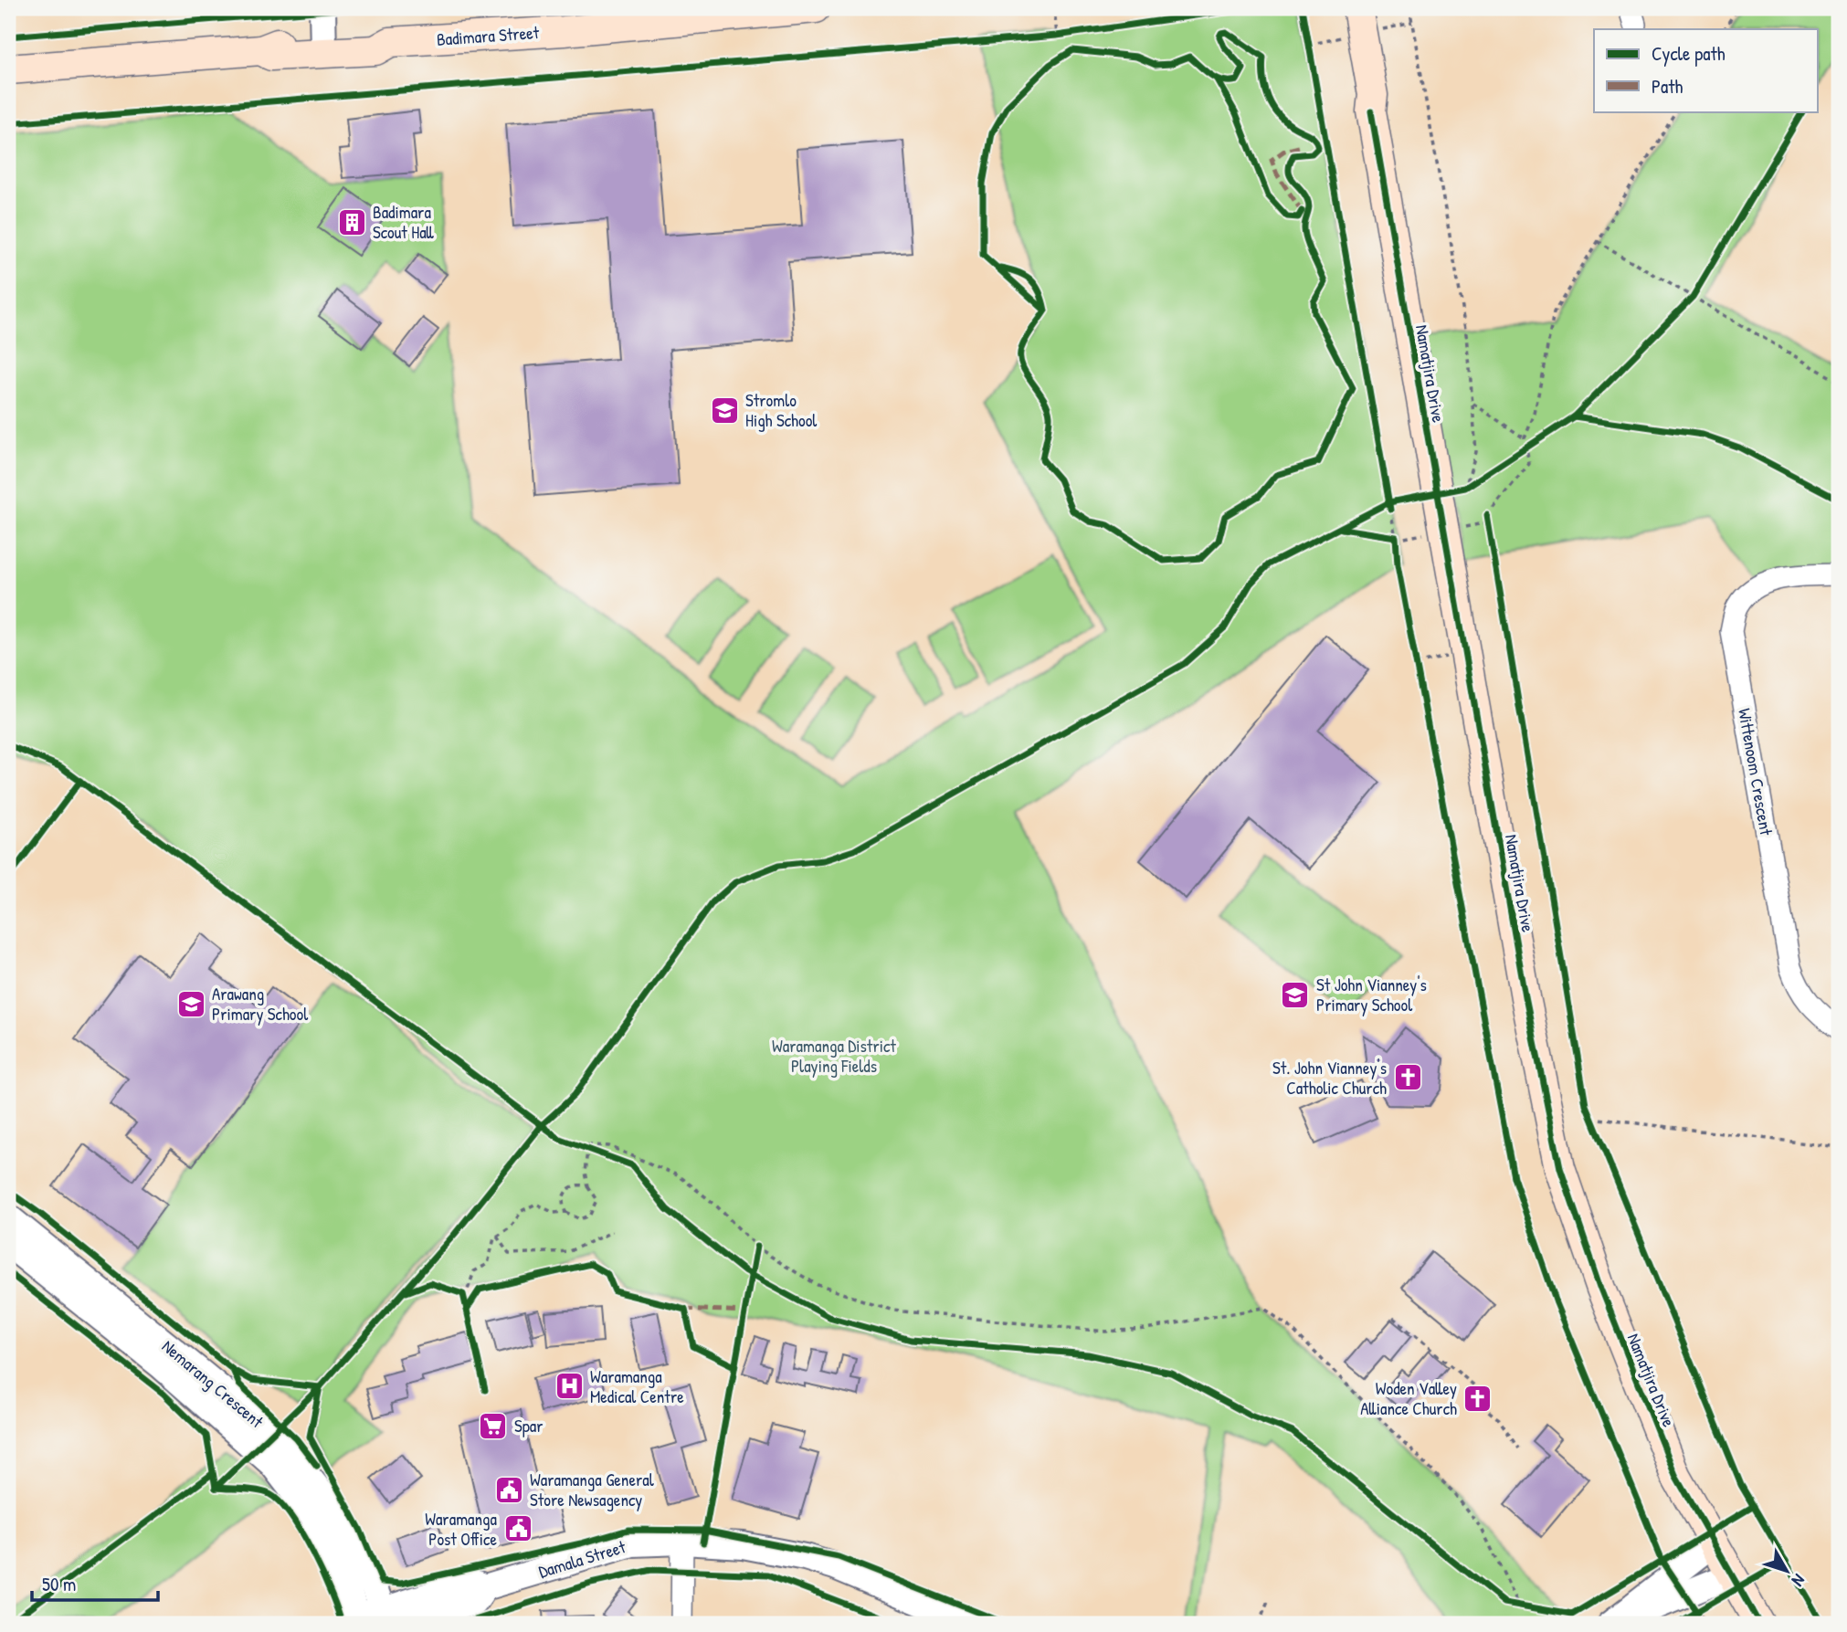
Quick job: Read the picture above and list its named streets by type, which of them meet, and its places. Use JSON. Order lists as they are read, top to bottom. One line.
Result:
{"streets":{"main road":["Badimara Street","Namatjira Drive"],"street":["Wittenoom Crescent","Nemarang Crescent","Damala Street"]},"crossings":[["Nemarang Crescent","Damala Street"]],"parks":["Waramanga District Playing Fields"],"places":{"building":["Badimara Scout Hall"],"school or university":["Stromlo High School","St John Vianney's Primary School","Arawang Primary School"],"church":["St. John Vianney's Catholic Church","Woden Valley Alliance Church"],"hospital":["Waramanga Medical Centre"],"supermarket":["Spar"],"public building":["Waramanga General Store Newsagency","Waramanga Post Office"]},"legend":["Cycle path","Path"],"scale_bar":"50 m","north":"bottom right"}
